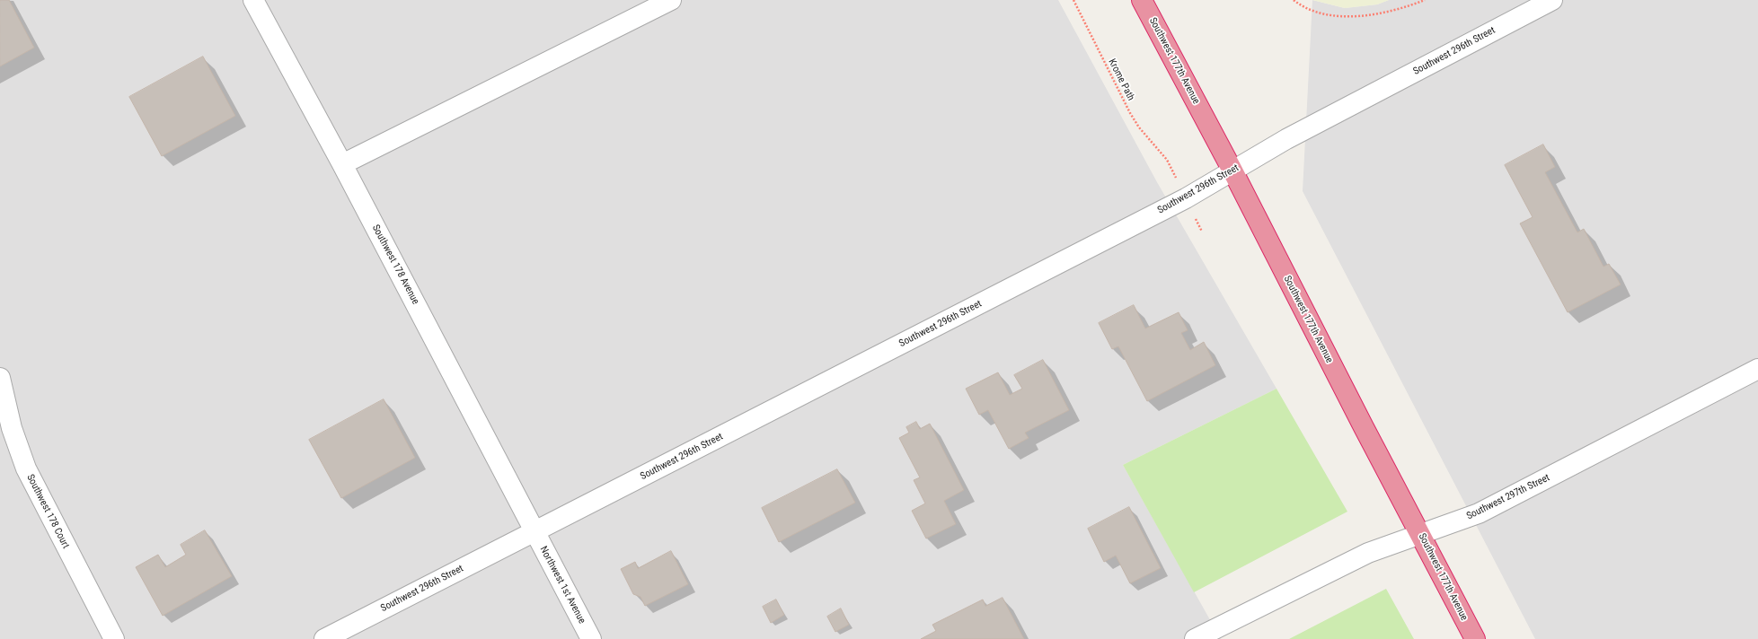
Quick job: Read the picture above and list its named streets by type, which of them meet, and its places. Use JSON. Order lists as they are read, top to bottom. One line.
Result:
{"streets":{"highway":["Southwest 177th Avenue"],"street":["Southwest 296th Street","Southwest 178 Avenue","Southwest 297th Street","Southwest 178 Court","Northwest 1st Avenue"],"path":["Krome Path"]},"crossings":[["Southwest 296th Street","Southwest 177th Avenue"],["Southwest 296th Street","Southwest 178 Avenue"],["Southwest 296th Street","Northwest 1st Avenue"],["Southwest 177th Avenue","Southwest 297th Street"],["Southwest 178 Avenue","Northwest 1st Avenue"]]}
